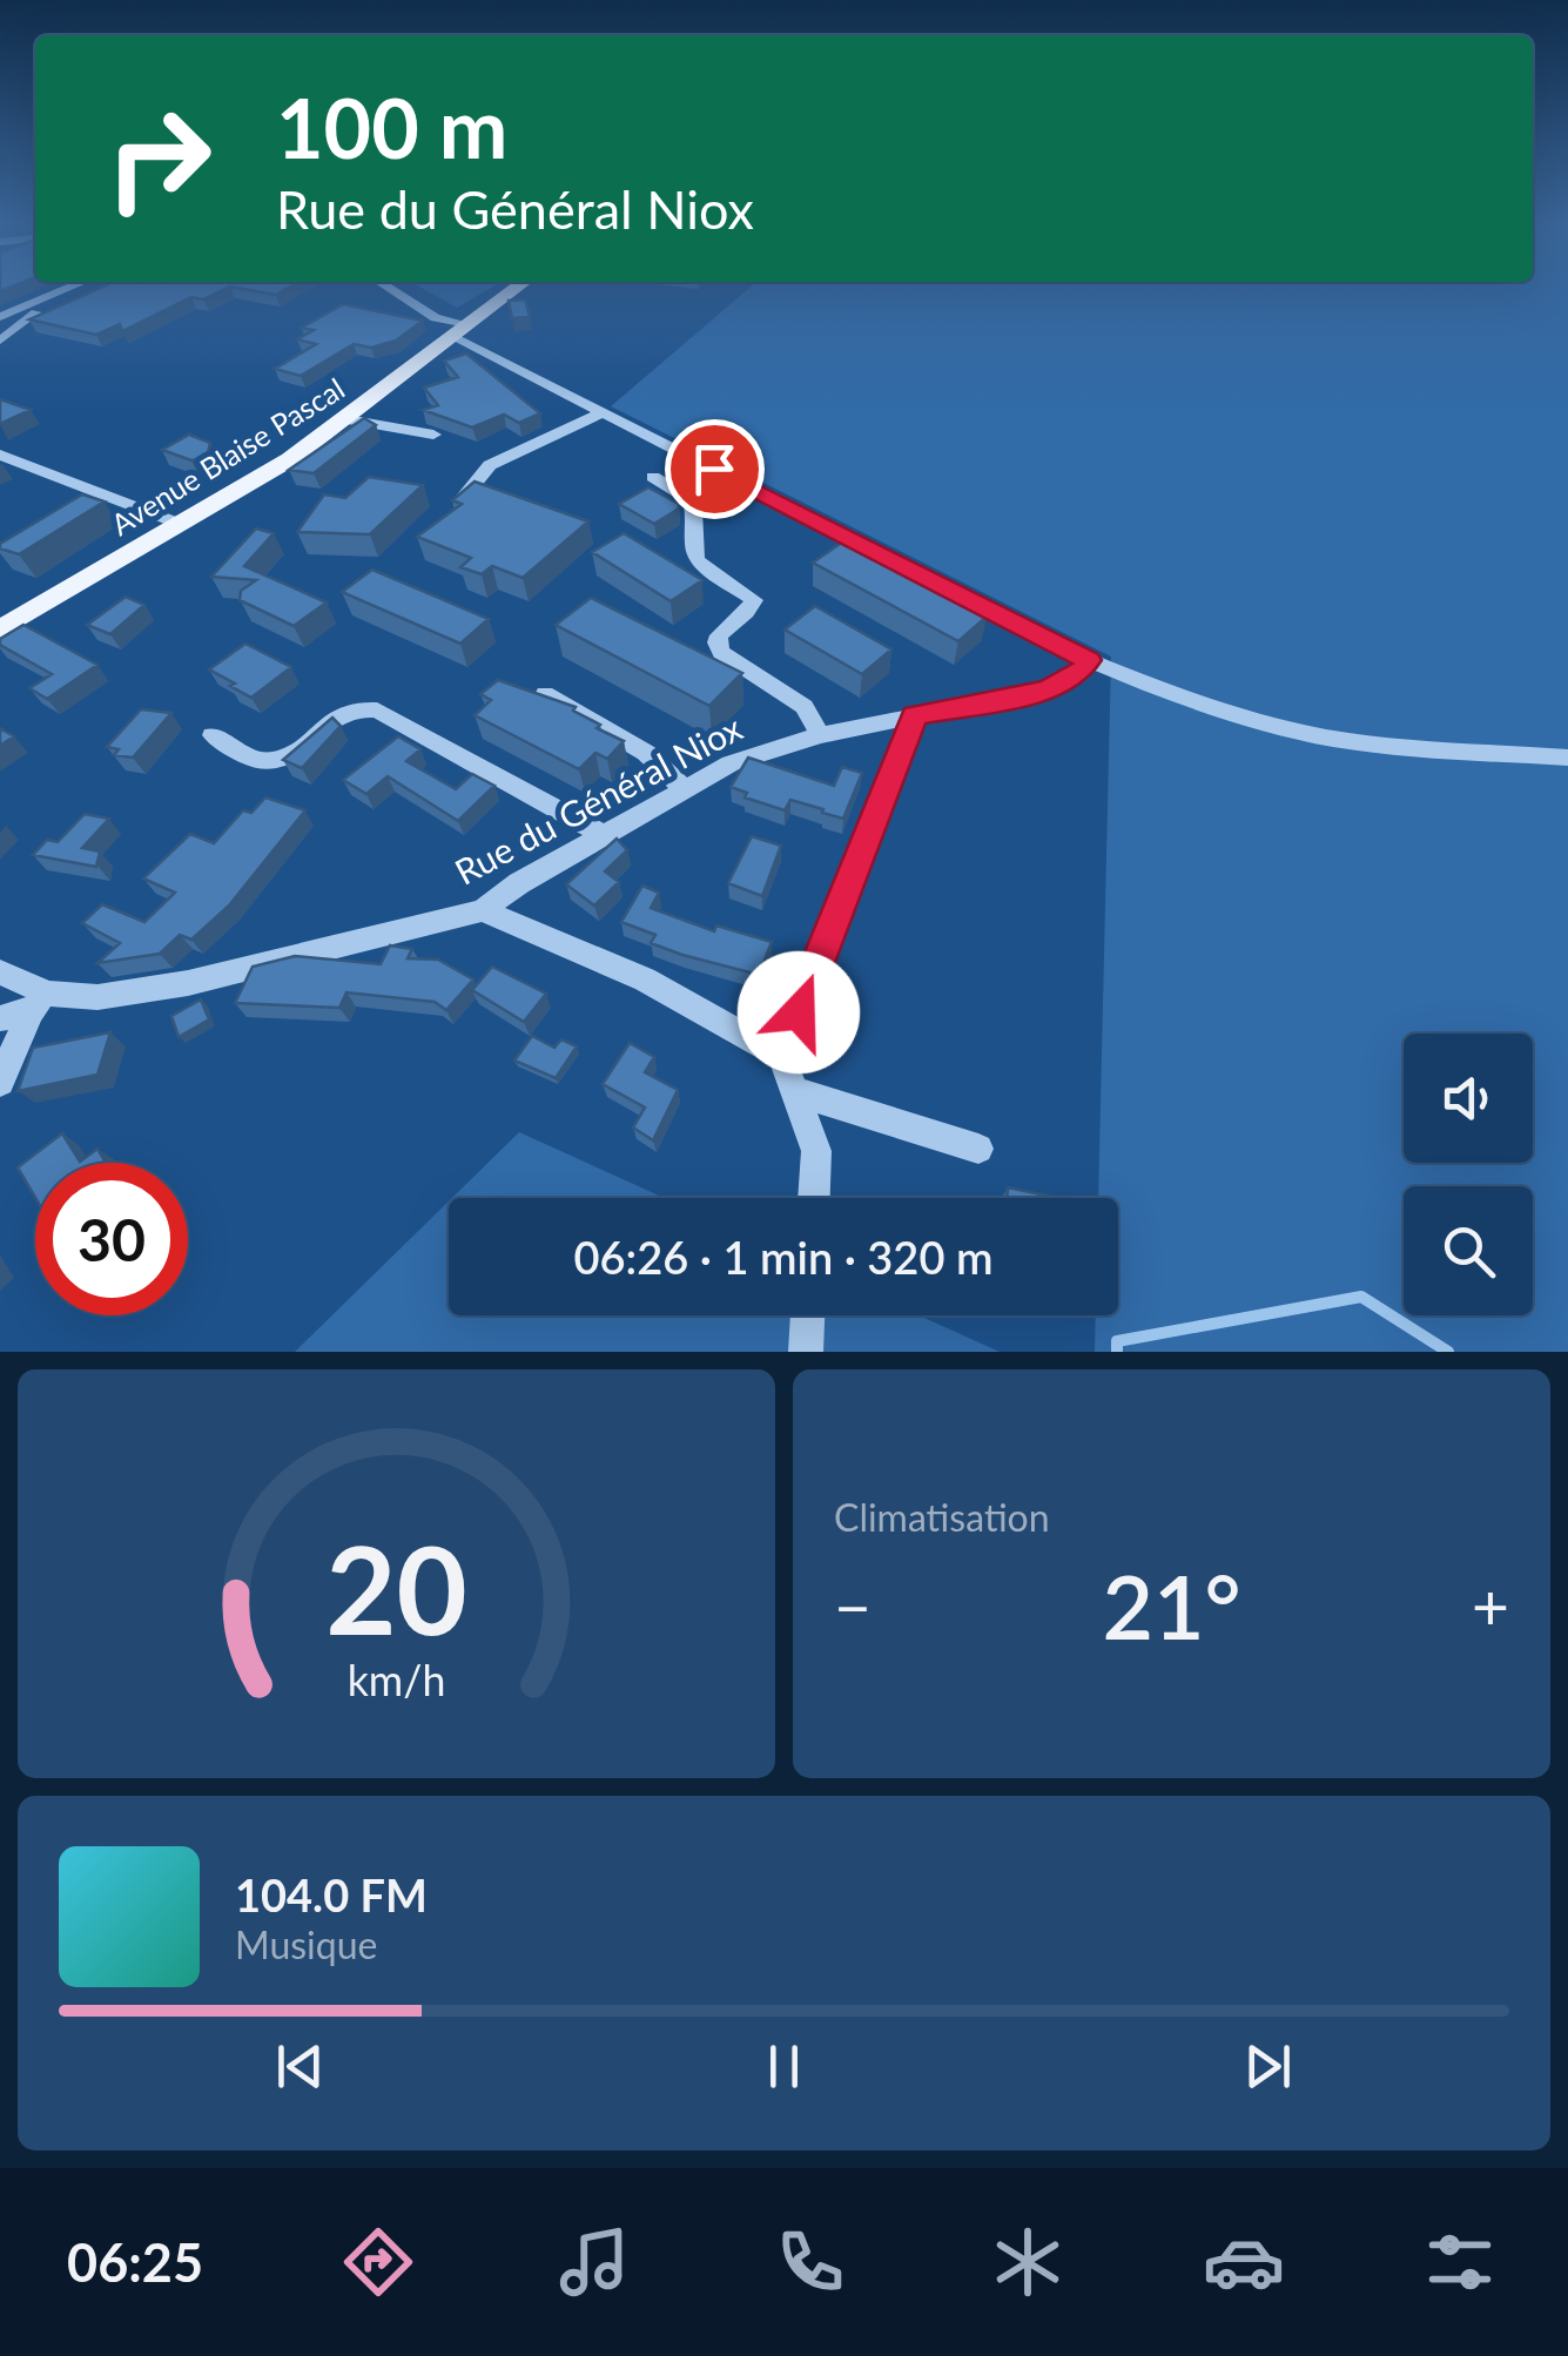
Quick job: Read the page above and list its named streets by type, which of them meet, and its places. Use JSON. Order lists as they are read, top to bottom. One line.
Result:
{"streets":{"main road":["Avenue Blaise Pascal"],"street":["Rue du Général Niox"]},"page":{"turn":["100 m","Rue du Général Niox"],"limit":"30","trip":"06:26 · 1 min · 320 m","tile":"Climatisation","heat":["−","21°","+"],"song":["104.0 FM","Musique"],"tabs":"06:25","gauge":["20","km/h"]}}
